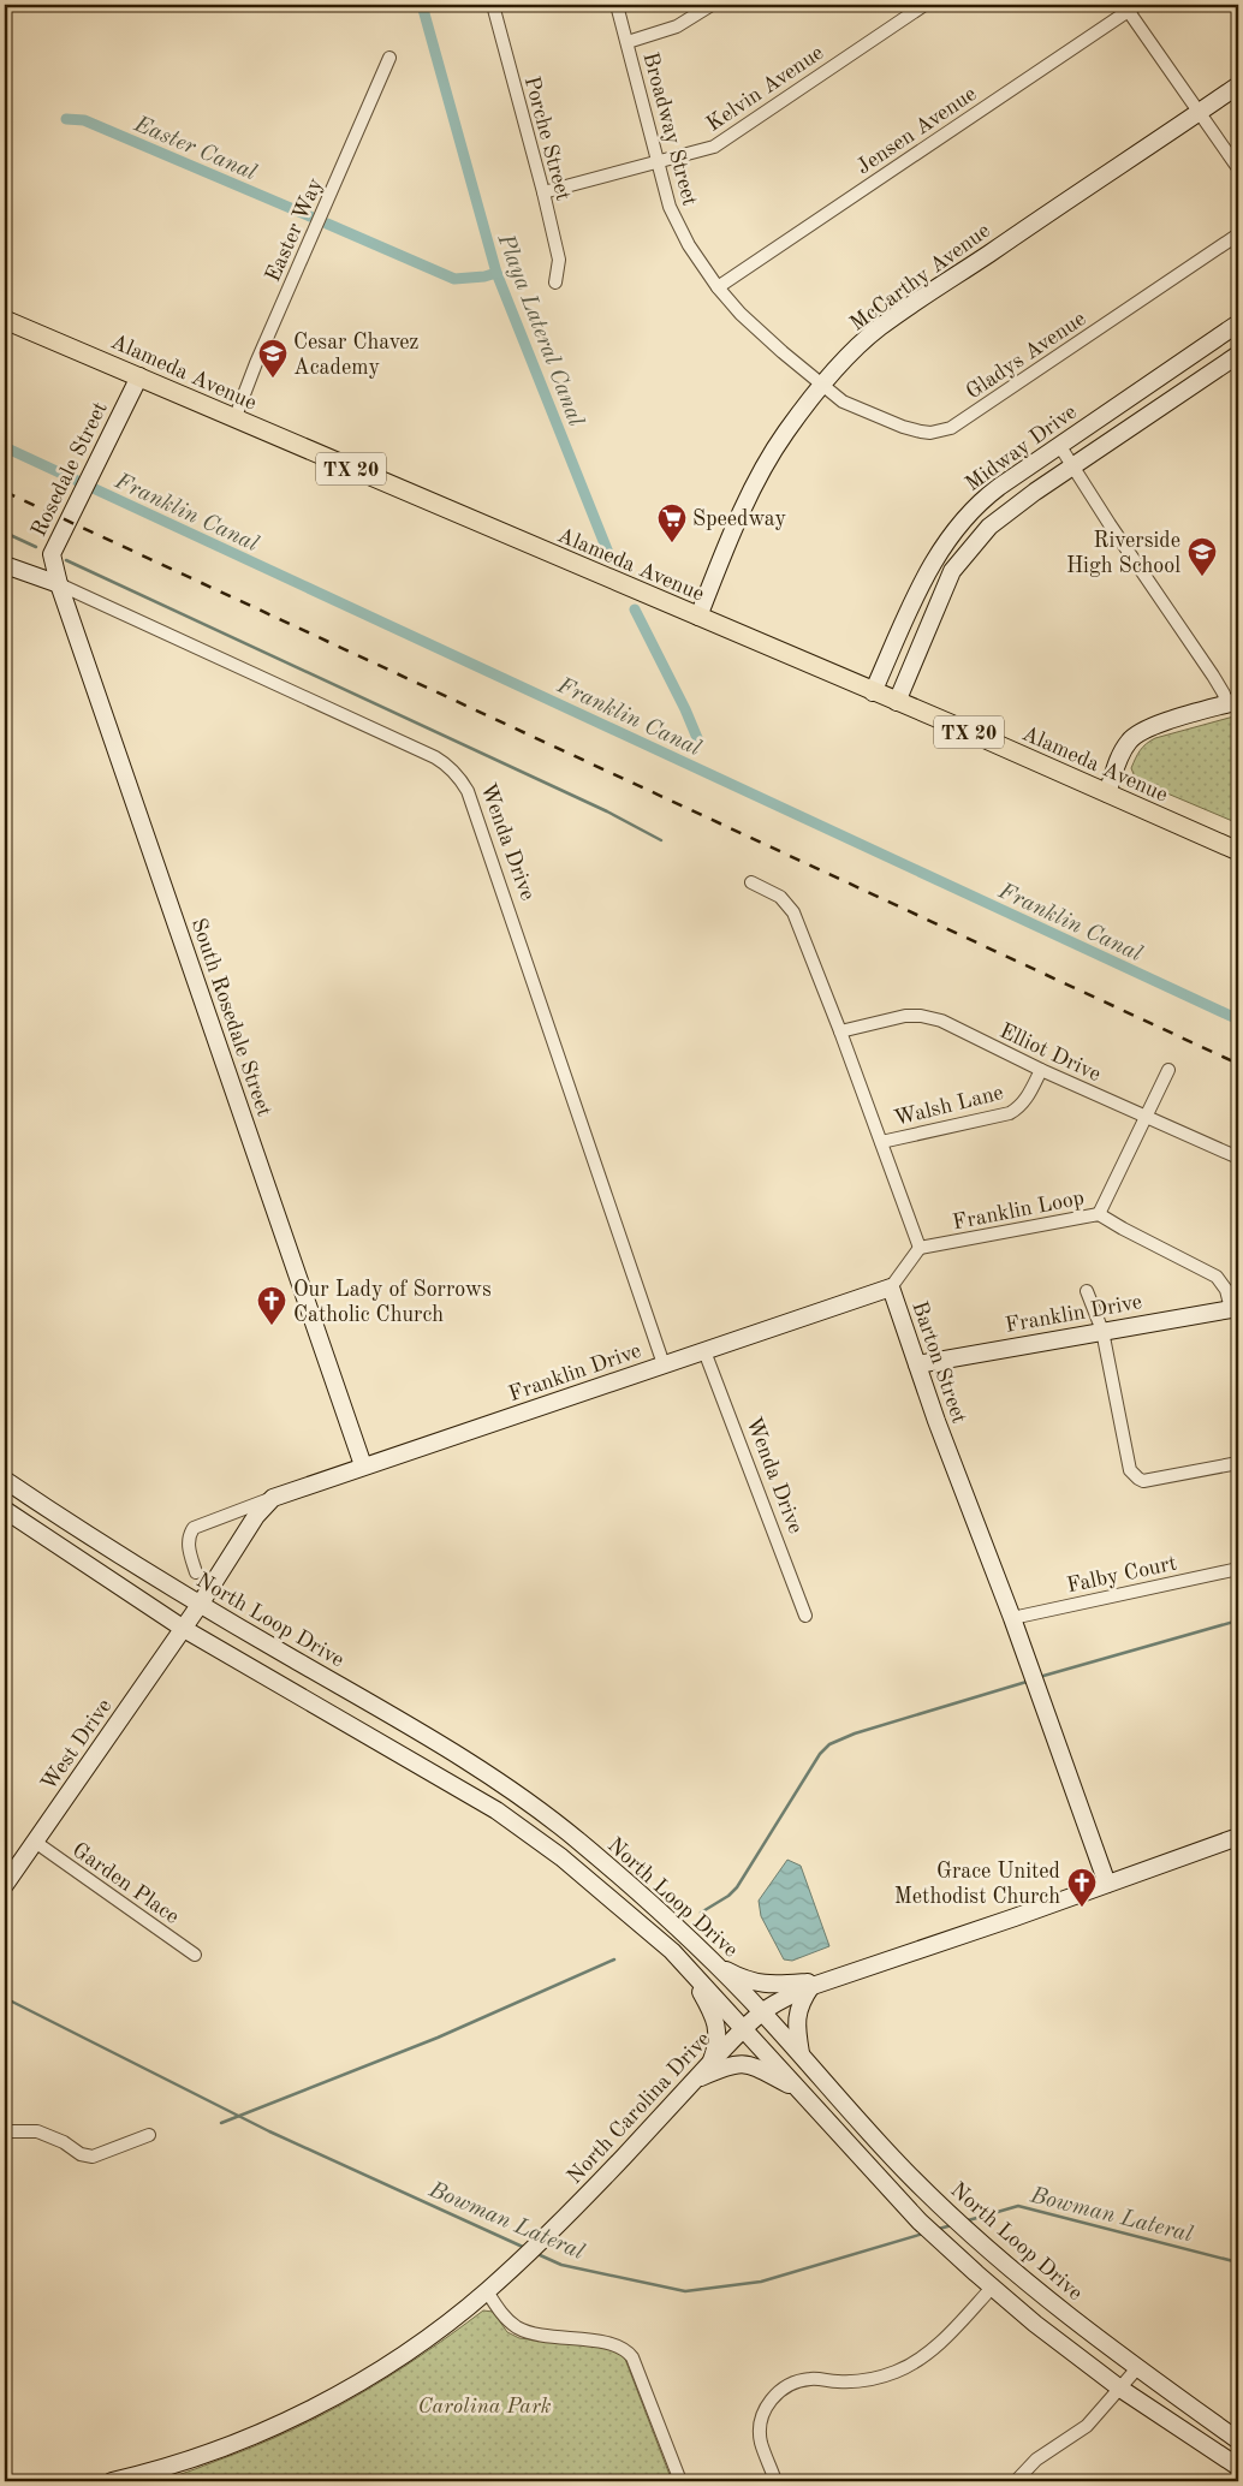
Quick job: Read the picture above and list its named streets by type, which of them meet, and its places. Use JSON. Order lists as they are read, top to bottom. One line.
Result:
{"streets":{"main road":["McCarthy Avenue","Alameda Avenue","Midway Drive","Rosedale Street","TX 20","Wenda Drive","South Rosedale Street","Franklin Drive","Barton Street","North Loop Drive","West Drive","North Carolina Drive"],"street":["Kelvin Avenue","Broadway Street","Jensen Avenue","Porche Street","Easter Way","Gladys Avenue","Elliot Drive","Walsh Lane","Franklin Loop","Falby Court","Garden Place"]},"crossings":[["Kelvin Avenue","Broadway Street"],["Kelvin Avenue","Porche Street"],["Broadway Street","Jensen Avenue"],["Broadway Street","McCarthy Avenue"],["Broadway Street","Gladys Avenue"],["Easter Way","Alameda Avenue"],["McCarthy Avenue","Gladys Avenue"],["McCarthy Avenue","Alameda Avenue"],["Alameda Avenue","Midway Drive"],["Alameda Avenue","Rosedale Street"],["Rosedale Street","Wenda Drive"],["Rosedale Street","South Rosedale Street"],["Wenda Drive","South Rosedale Street"],["Wenda Drive","Franklin Drive"],["South Rosedale Street","Franklin Drive"],["Elliot Drive","Walsh Lane"],["Franklin Loop","Franklin Drive"],["Franklin Loop","Barton Street"],["Franklin Drive","Barton Street"],["Franklin Drive","North Loop Drive"],["Franklin Drive","West Drive"],["Barton Street","Falby Court"],["Barton Street","North Carolina Drive"],["North Loop Drive","West Drive"],["North Loop Drive","North Carolina Drive"],["West Drive","Garden Place"]],"water":["Easter Canal","Playa Lateral Canal","Franklin Canal","Bowman Lateral"],"parks":["Carolina Park"],"places":{"school or university":["Cesar Chavez Academy","Riverside High School"],"supermarket":["Speedway"],"church":["Our Lady of Sorrows Catholic Church","Grace United Methodist Church"]}}
